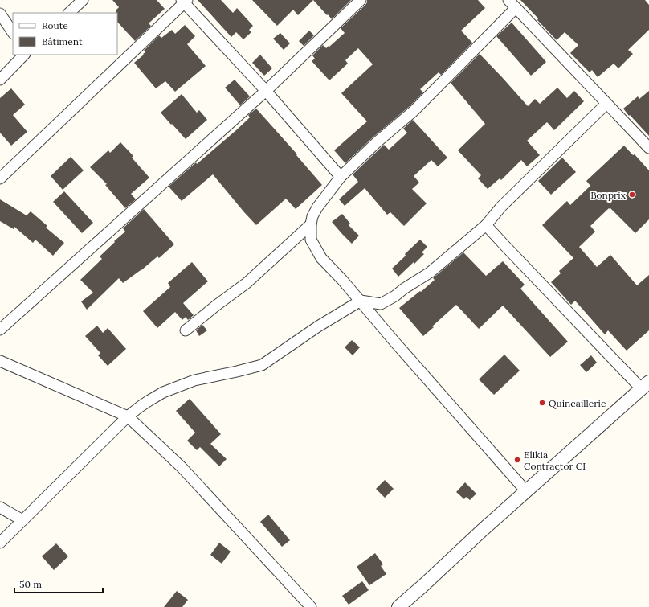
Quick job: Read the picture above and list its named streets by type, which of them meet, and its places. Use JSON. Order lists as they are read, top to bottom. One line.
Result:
{"places":["Bonprix","Quincaillerie","Elikia Contractor CI"],"legend":["Route","Bâtiment"],"scale_bar":"50 m"}
